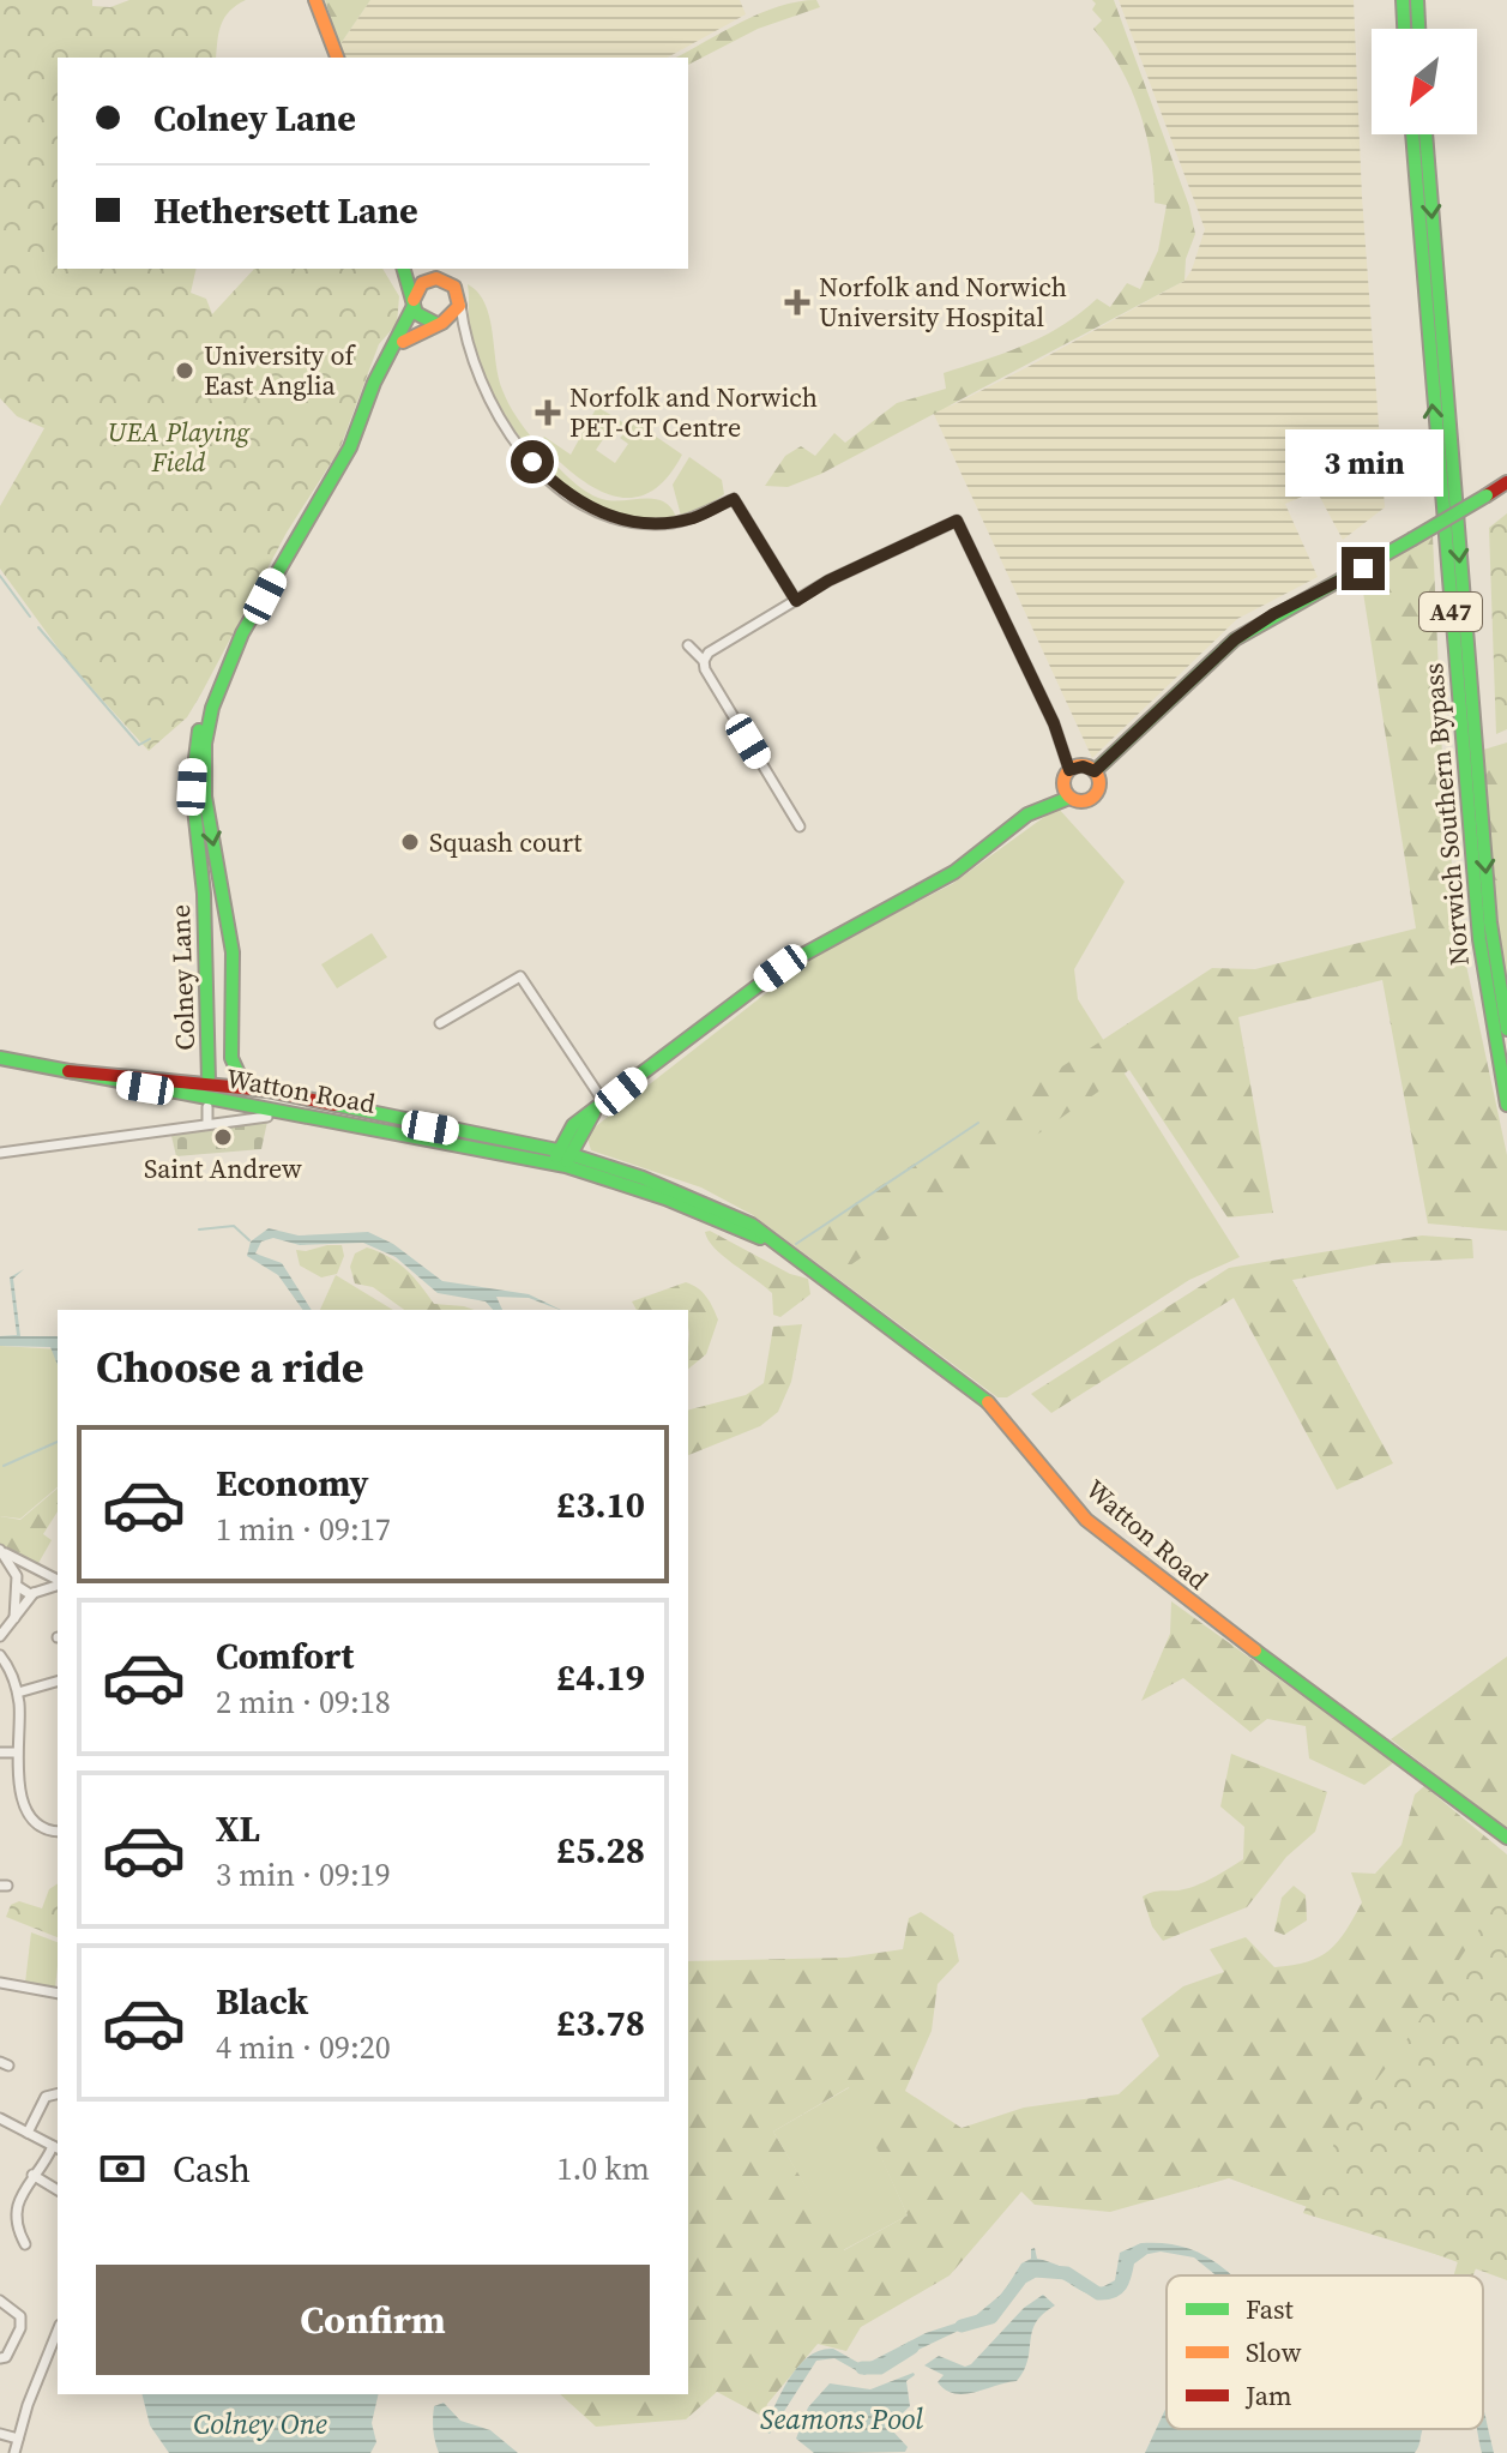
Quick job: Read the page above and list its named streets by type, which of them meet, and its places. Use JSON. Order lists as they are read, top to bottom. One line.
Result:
{"streets":{"main road":["A47","Norwich Southern Bypass","Colney Lane","Watton Road"]},"crossings":[["Colney Lane","Watton Road"]],"water":["Seamons Pool","Colney One"],"parks":["UEA Playing Field"],"places":{"health":["Norfolk and Norwich University Hospital","Norfolk and Norwich PET-CT Centre"],"other":["University of East Anglia","Squash court","Saint Andrew"]},"legend":["Fast","Slow","Jam"],"north":"bottom left","page":{"banner":["Colney Lane","Hethersett Lane"],"bubble":"3 min","heading":"Choose a ride","list":[{"name":"Economy","note":"1 min · 09:17","value":"£3.10"},{"name":"Comfort","note":"2 min · 09:18","value":"£4.19"},{"name":"XL","note":"3 min · 09:19","value":"£5.28"},{"name":"Black","note":"4 min · 09:20","value":"£3.78"}],"pay":["Cash","1.0 km"],"buttons":"Confirm"}}
